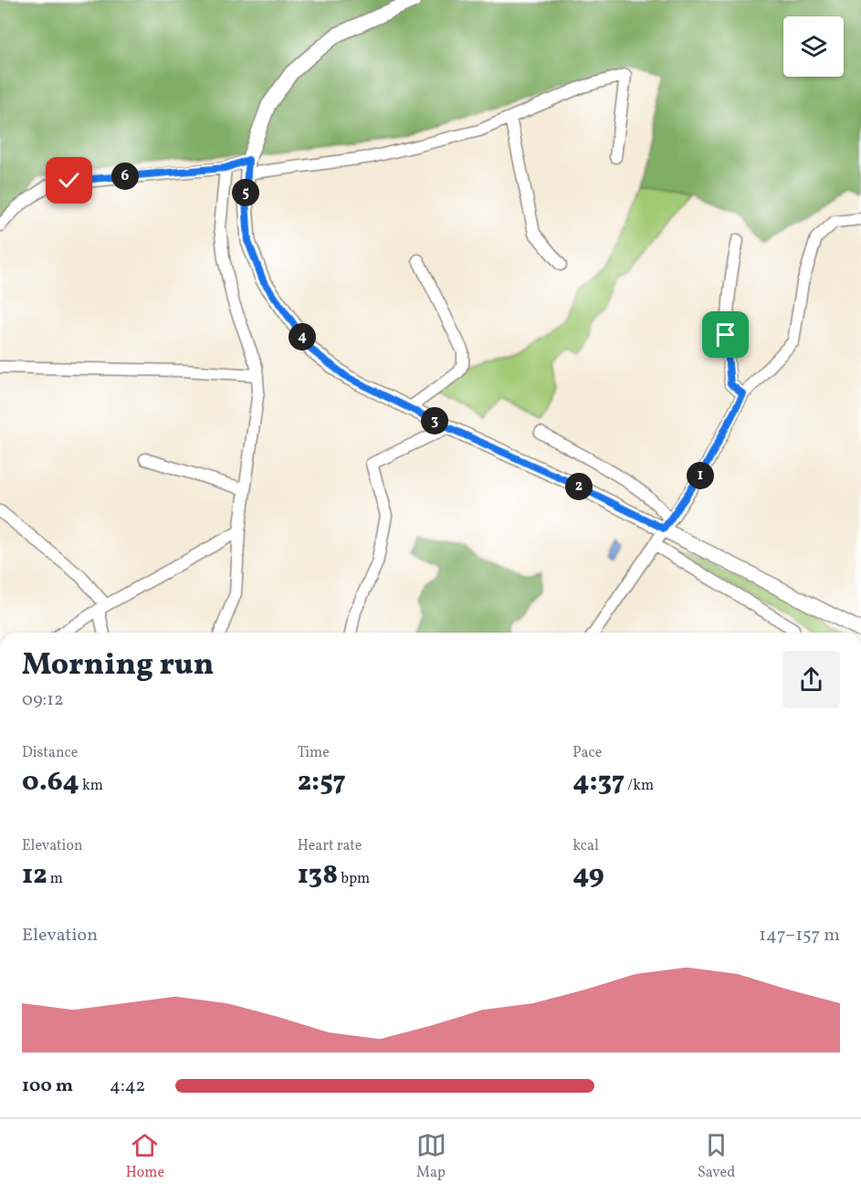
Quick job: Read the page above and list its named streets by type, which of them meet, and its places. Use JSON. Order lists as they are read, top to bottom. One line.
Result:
{"page":{"pins":["6","5","4","3","1","2"],"heading":["Morning run","09:12"],"stats":[["Distance","0.64 km"],["Time","2:57"],["Pace","4:37 /km"],["Elevation","12 m"],["Heart rate","138 bpm"],["kcal","49"]],"chart":["Elevation","147–157 m"],"list":[{"name":"100 m","note":"4:42"}],"tabs":["Home","Map","Saved"]}}
